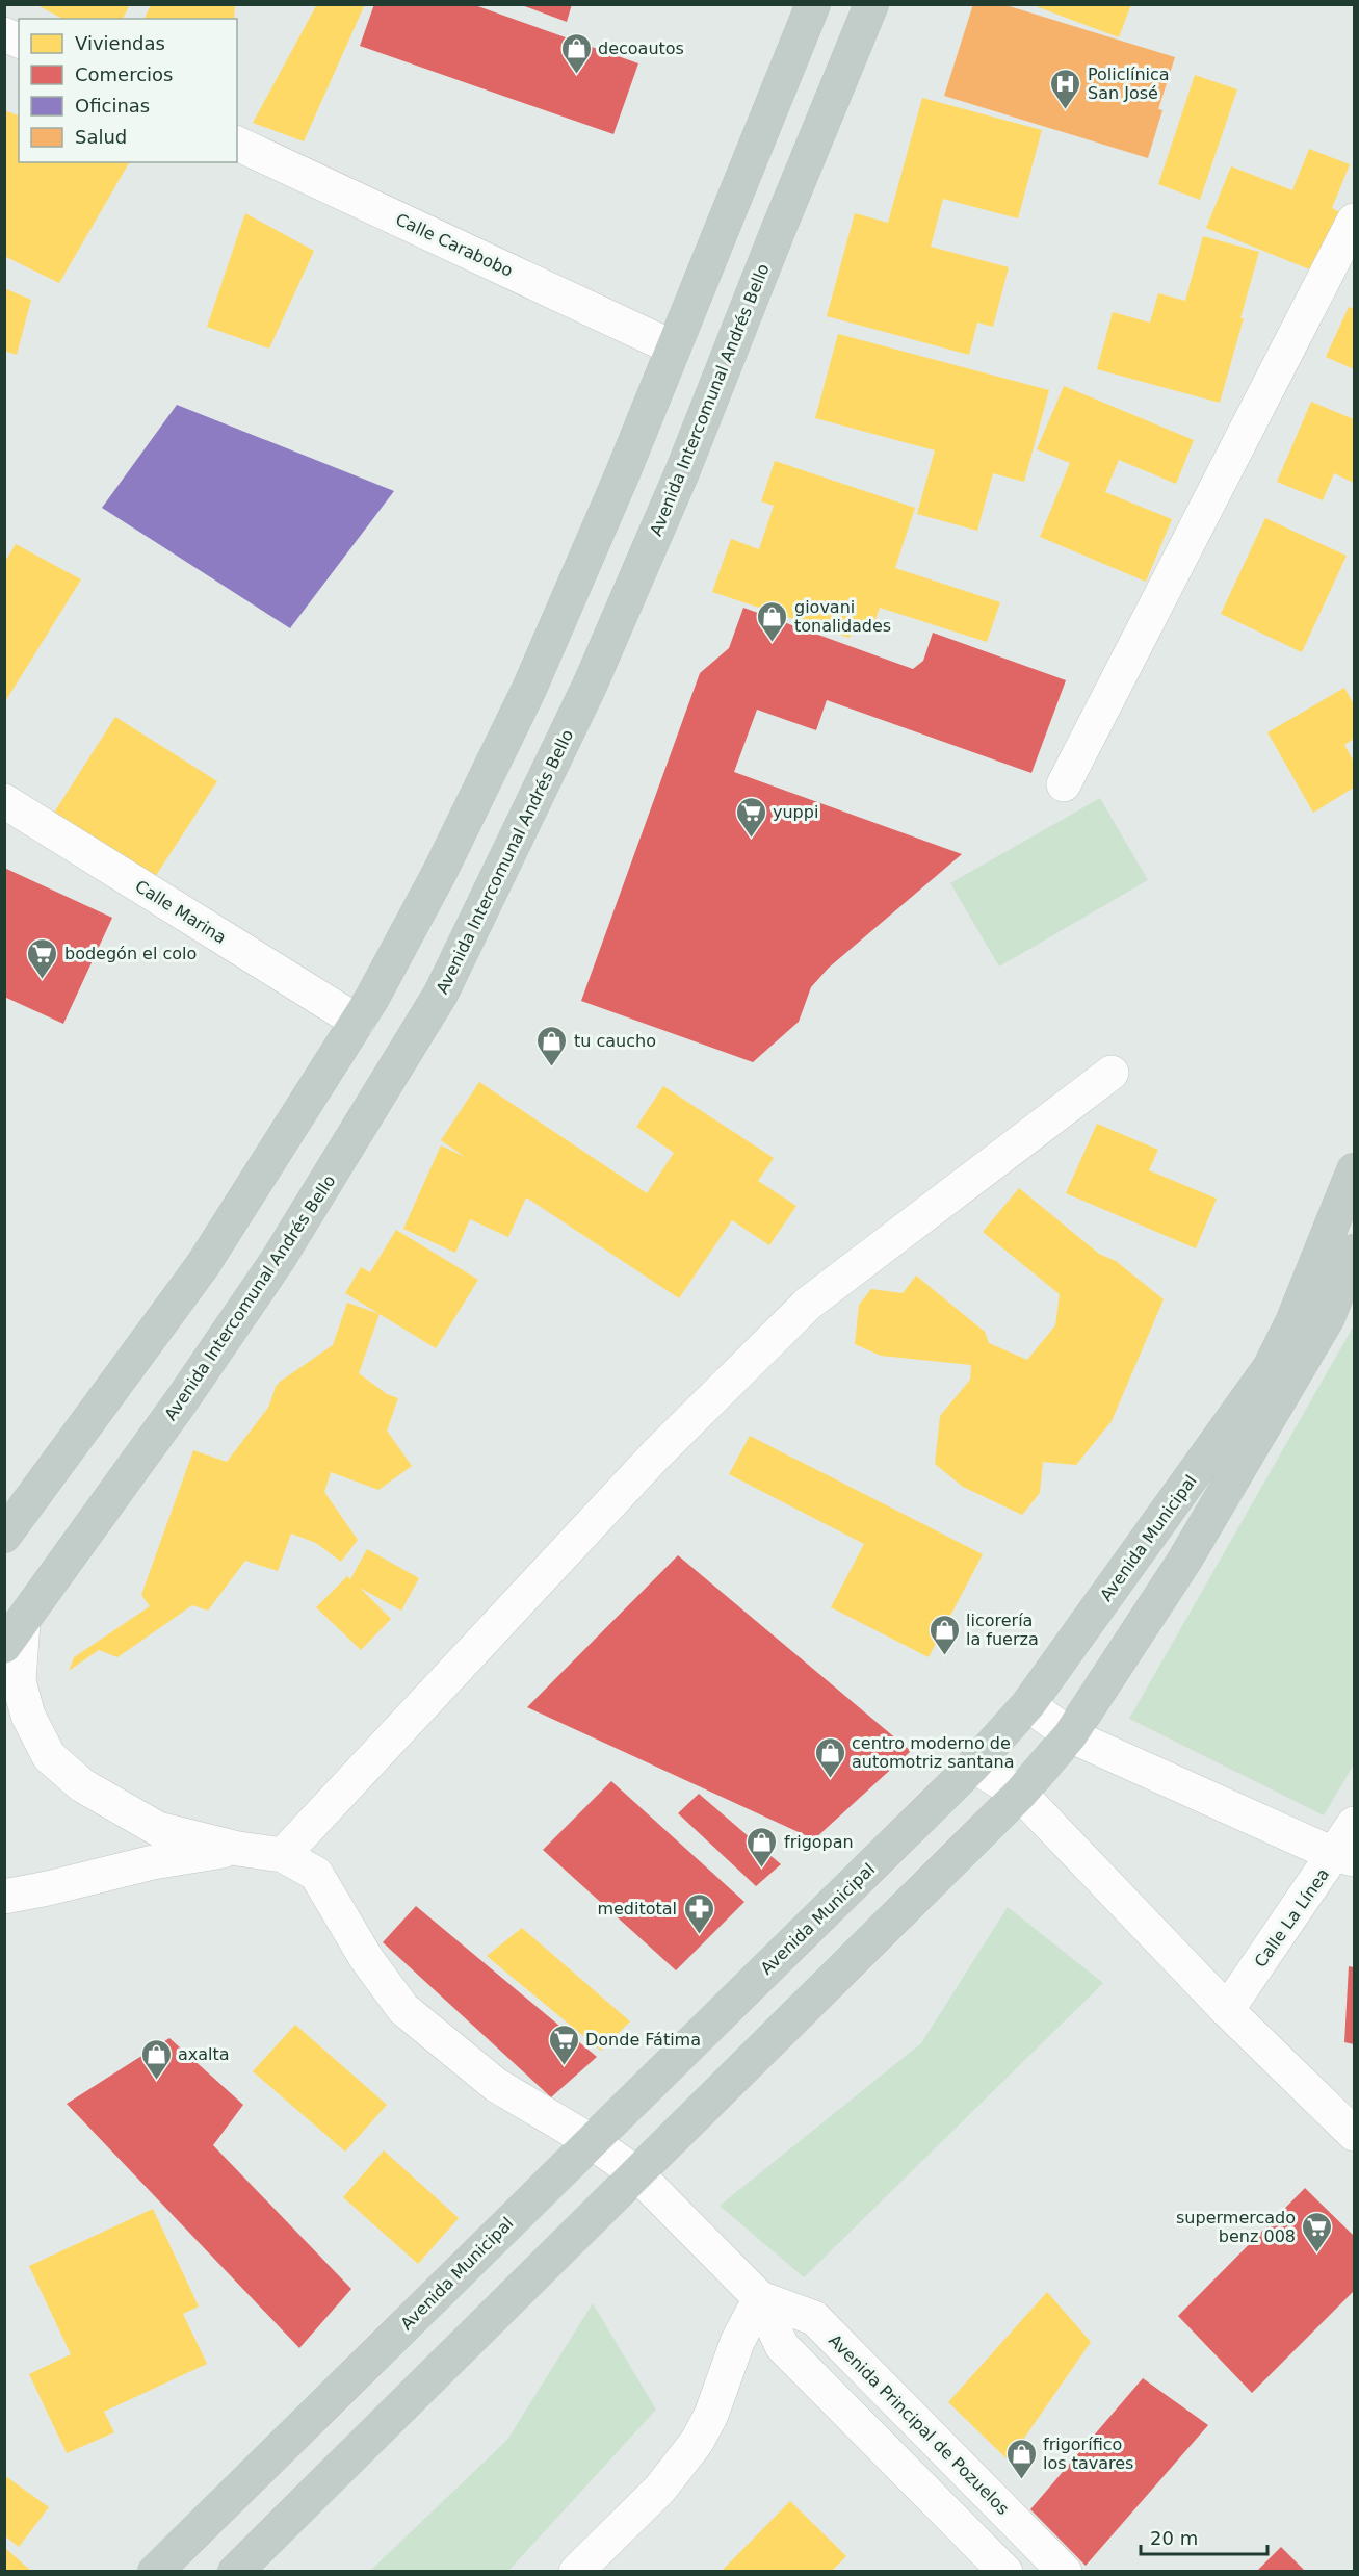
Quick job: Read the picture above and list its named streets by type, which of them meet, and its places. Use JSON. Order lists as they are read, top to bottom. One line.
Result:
{"streets":{"highway":["Avenida Intercomunal Andrés Bello","Avenida Municipal"],"street":["Calle Carabobo","Calle Marina","Calle La Línea","Avenida Principal de Pozuelos"]},"crossings":[["Avenida Municipal","Avenida Principal de Pozuelos"]],"places":{"shop":["decoautos","giovani tonalidades","tu caucho","licorería la fuerza","centro moderno de automotriz santana","frigopan","axalta","frigorífico los tavares"],"hospital":["Policlínica San José"],"supermarket":["yuppi","bodegón el colo","Donde Fátima","supermercado benz 008"],"pharmacy":["meditotal"]},"legend":["Viviendas","Comercios","Oficinas","Salud"],"scale_bar":"20 m"}
